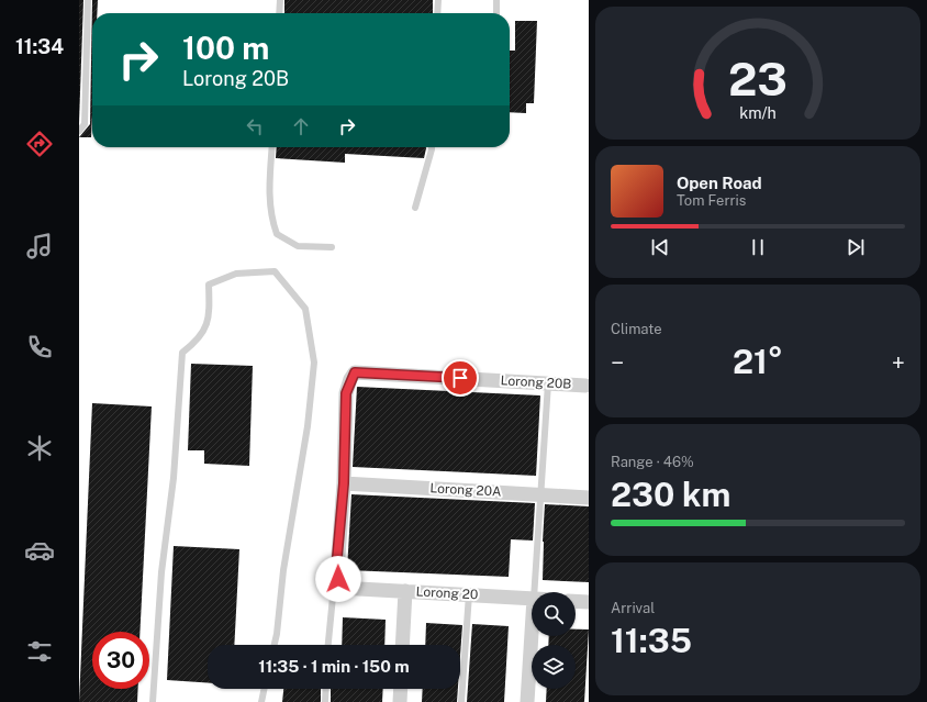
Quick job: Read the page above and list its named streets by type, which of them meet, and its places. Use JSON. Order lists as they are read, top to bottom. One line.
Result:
{"streets":{"street":["Lorong 20B","Lorong 20A","Lorong 20"]},"crossings":[["Lorong 20B","Lorong 20A"]],"page":{"tabs":"11:34","turn":["100 m","Lorong 20B"],"song":["Open Road","Tom Ferris"],"tile":["Climate",["Range · 46%","230 km"],["Arrival","11:35"]],"heat":["−","21°","+"],"limit":"30","trip":"11:35 · 1 min · 150 m","gauge":["23","km/h"]}}
